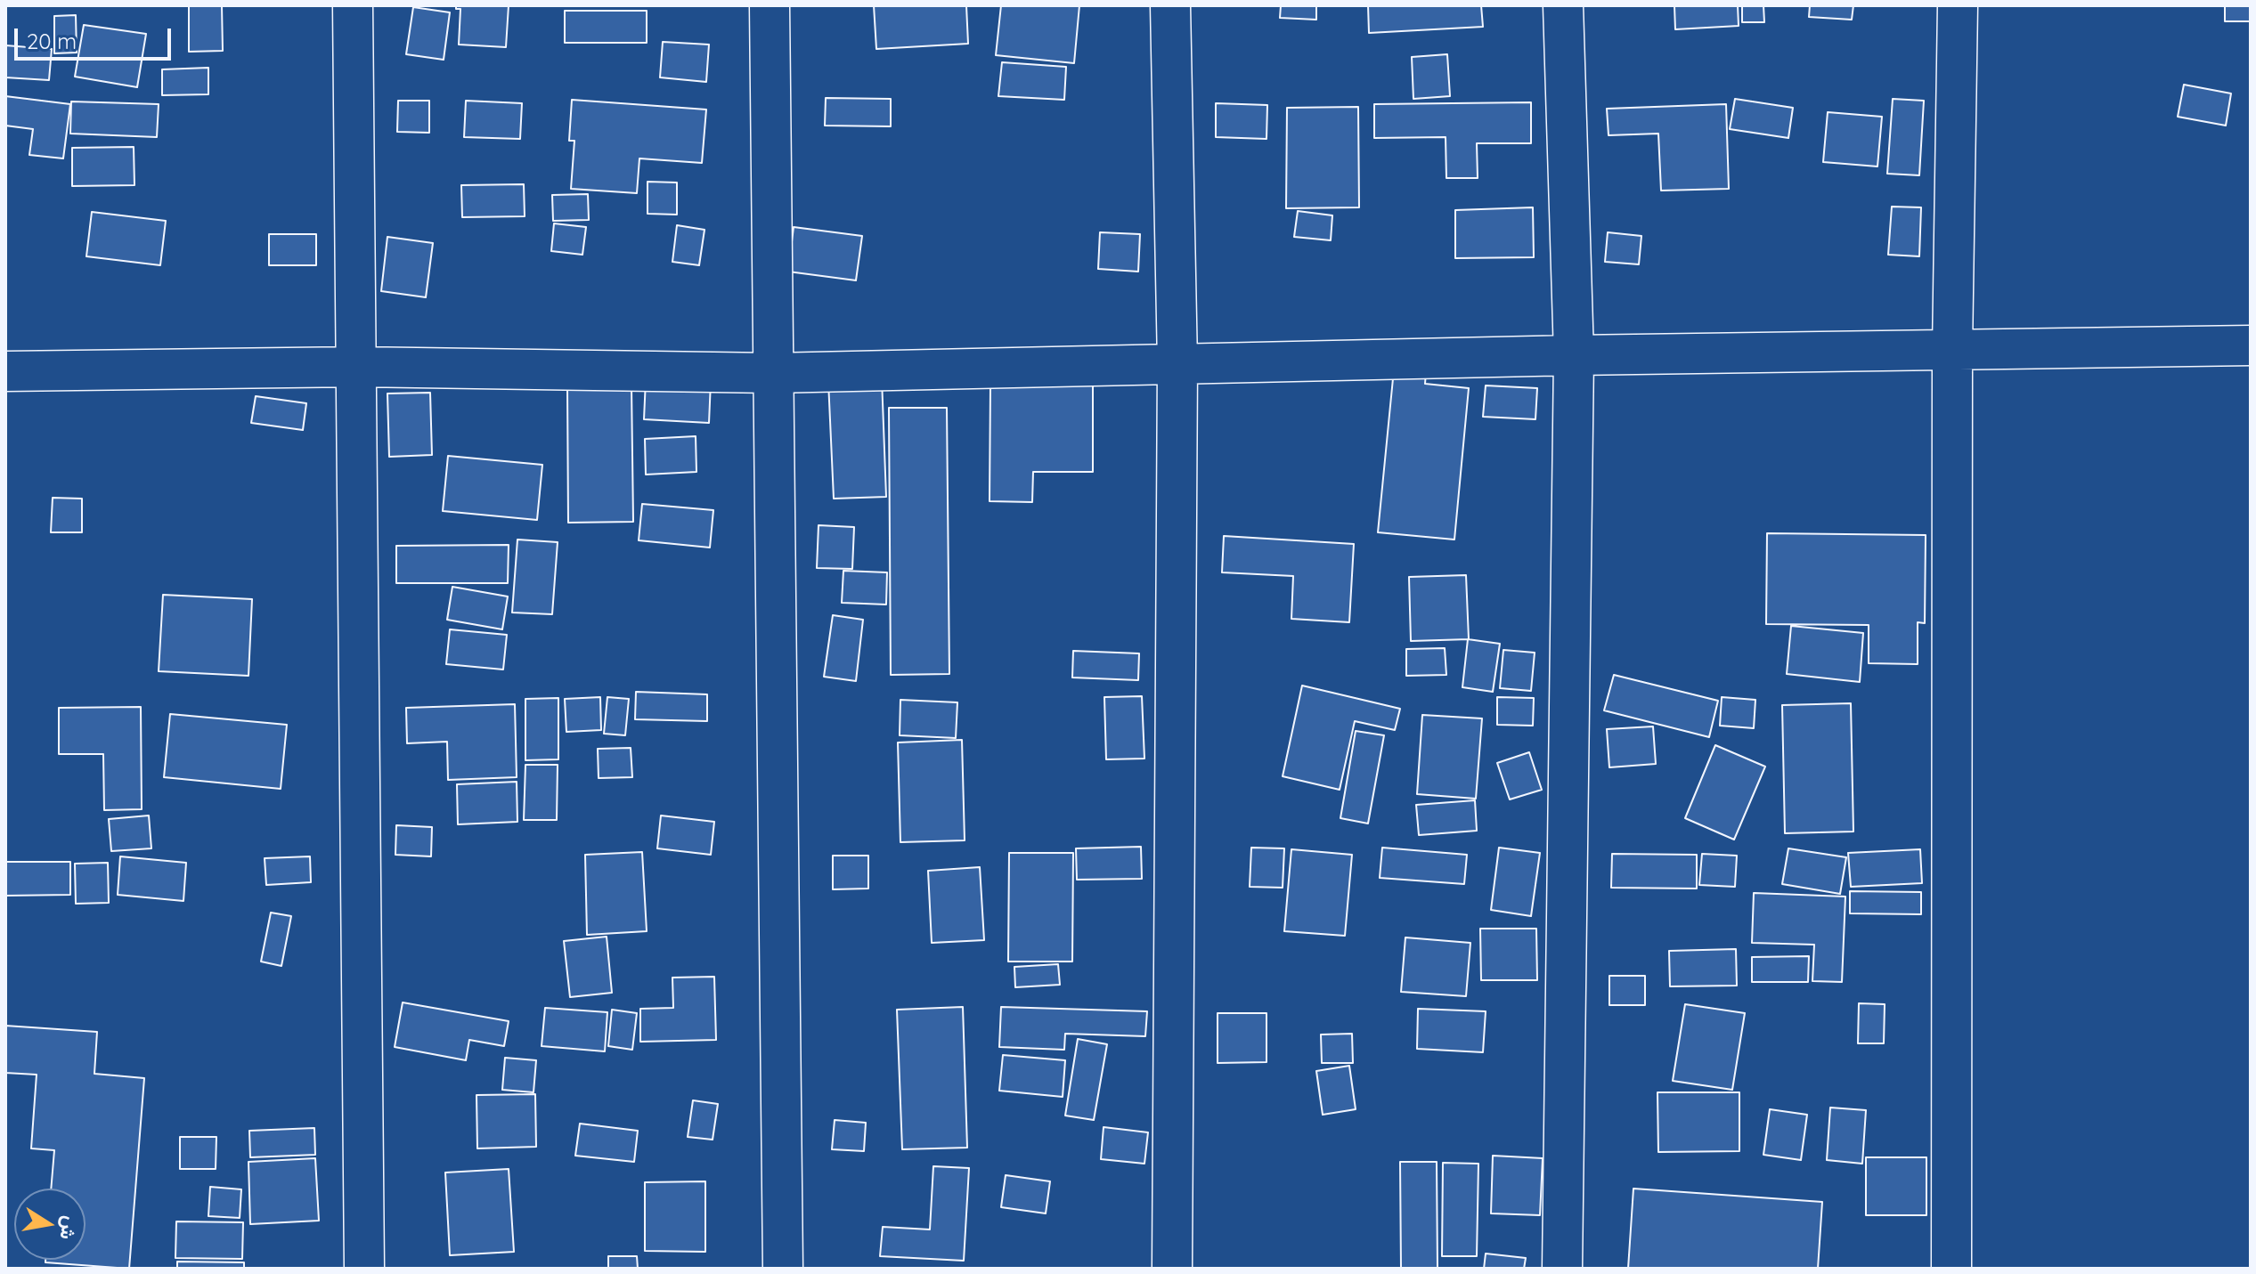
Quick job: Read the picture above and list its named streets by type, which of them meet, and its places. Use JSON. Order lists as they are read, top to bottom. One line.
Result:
{"scale_bar":"20 m","north":"right"}
